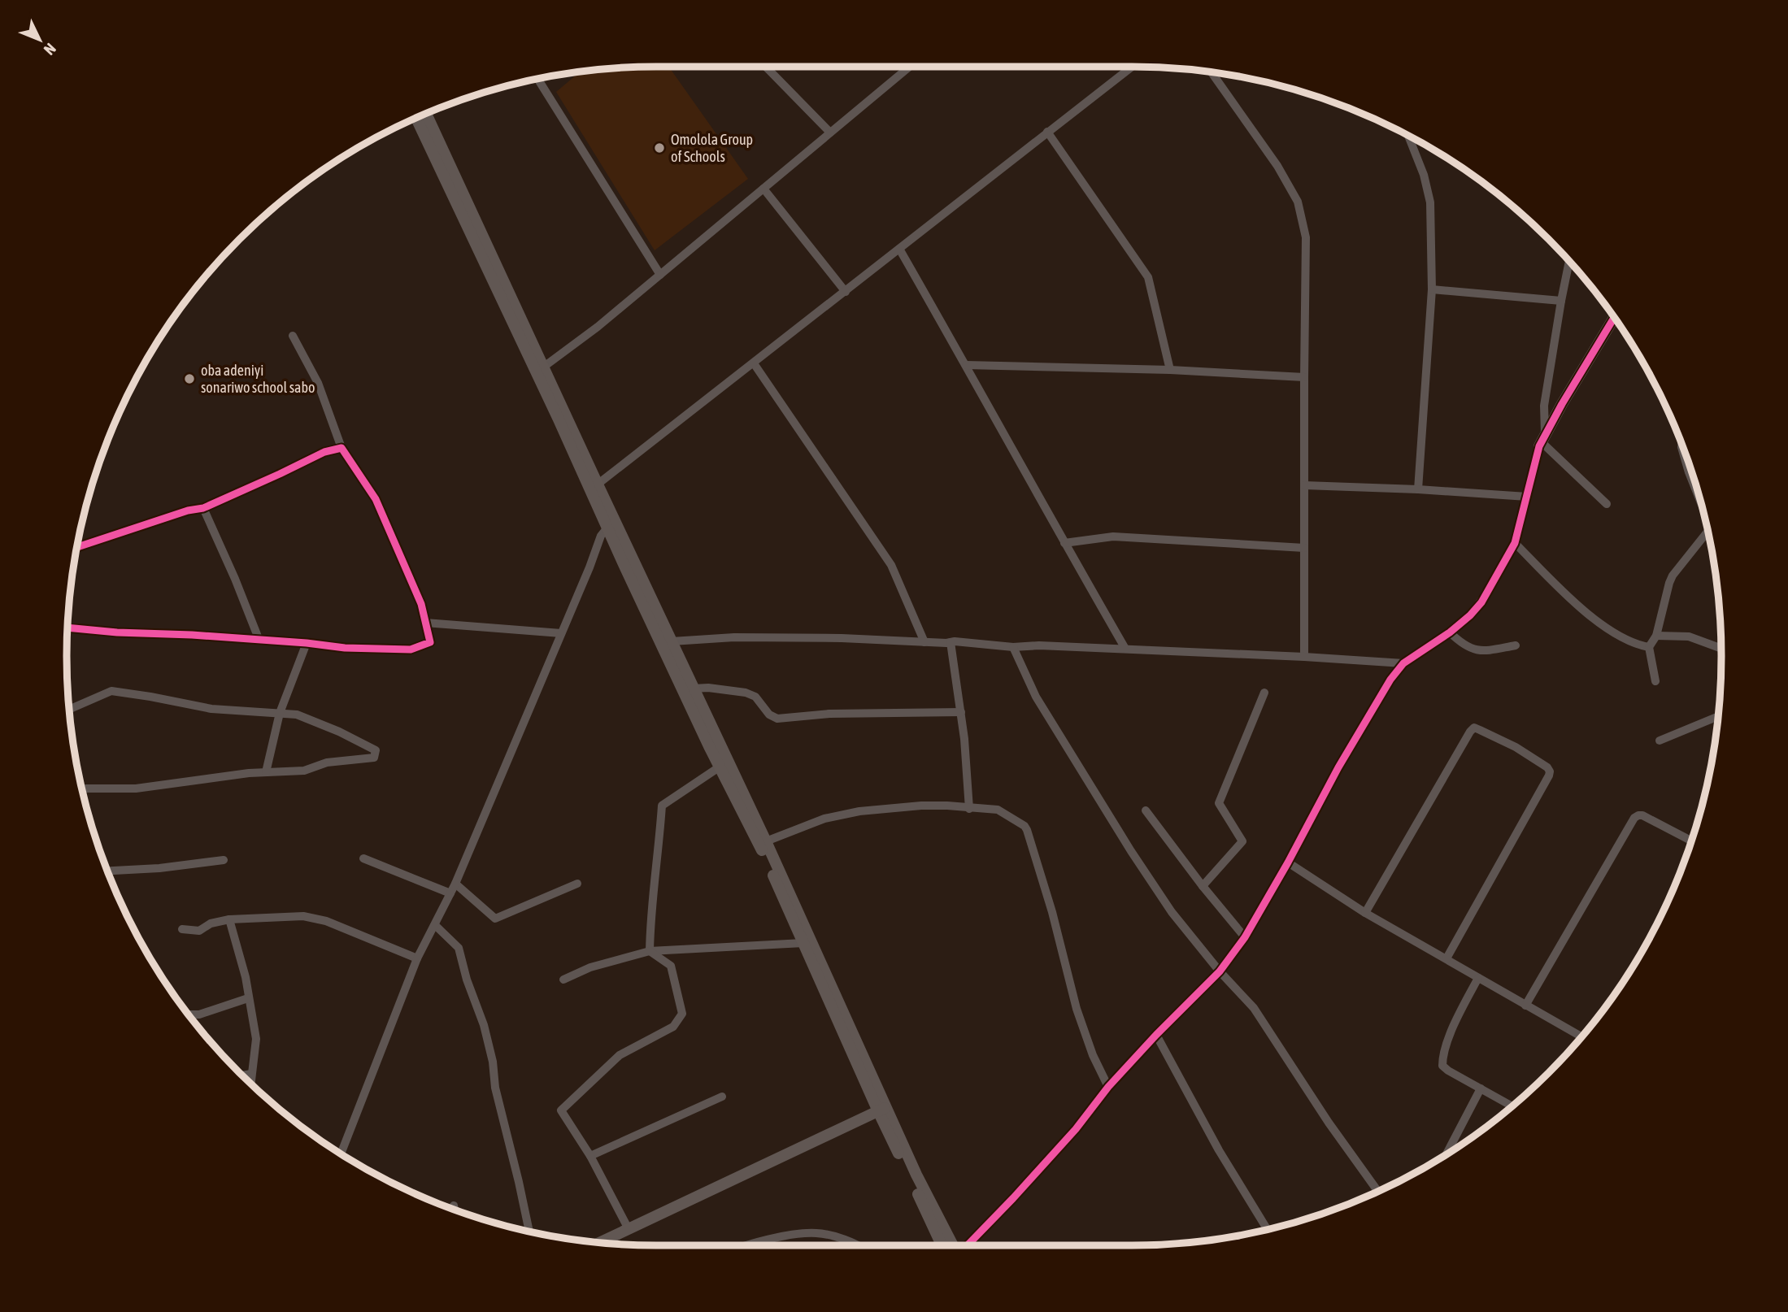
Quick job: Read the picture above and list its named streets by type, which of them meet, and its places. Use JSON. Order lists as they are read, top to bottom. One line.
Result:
{"places":["Omolola Group of Schools","oba adeniyi sonariwo school sabo"],"north":"bottom right"}
